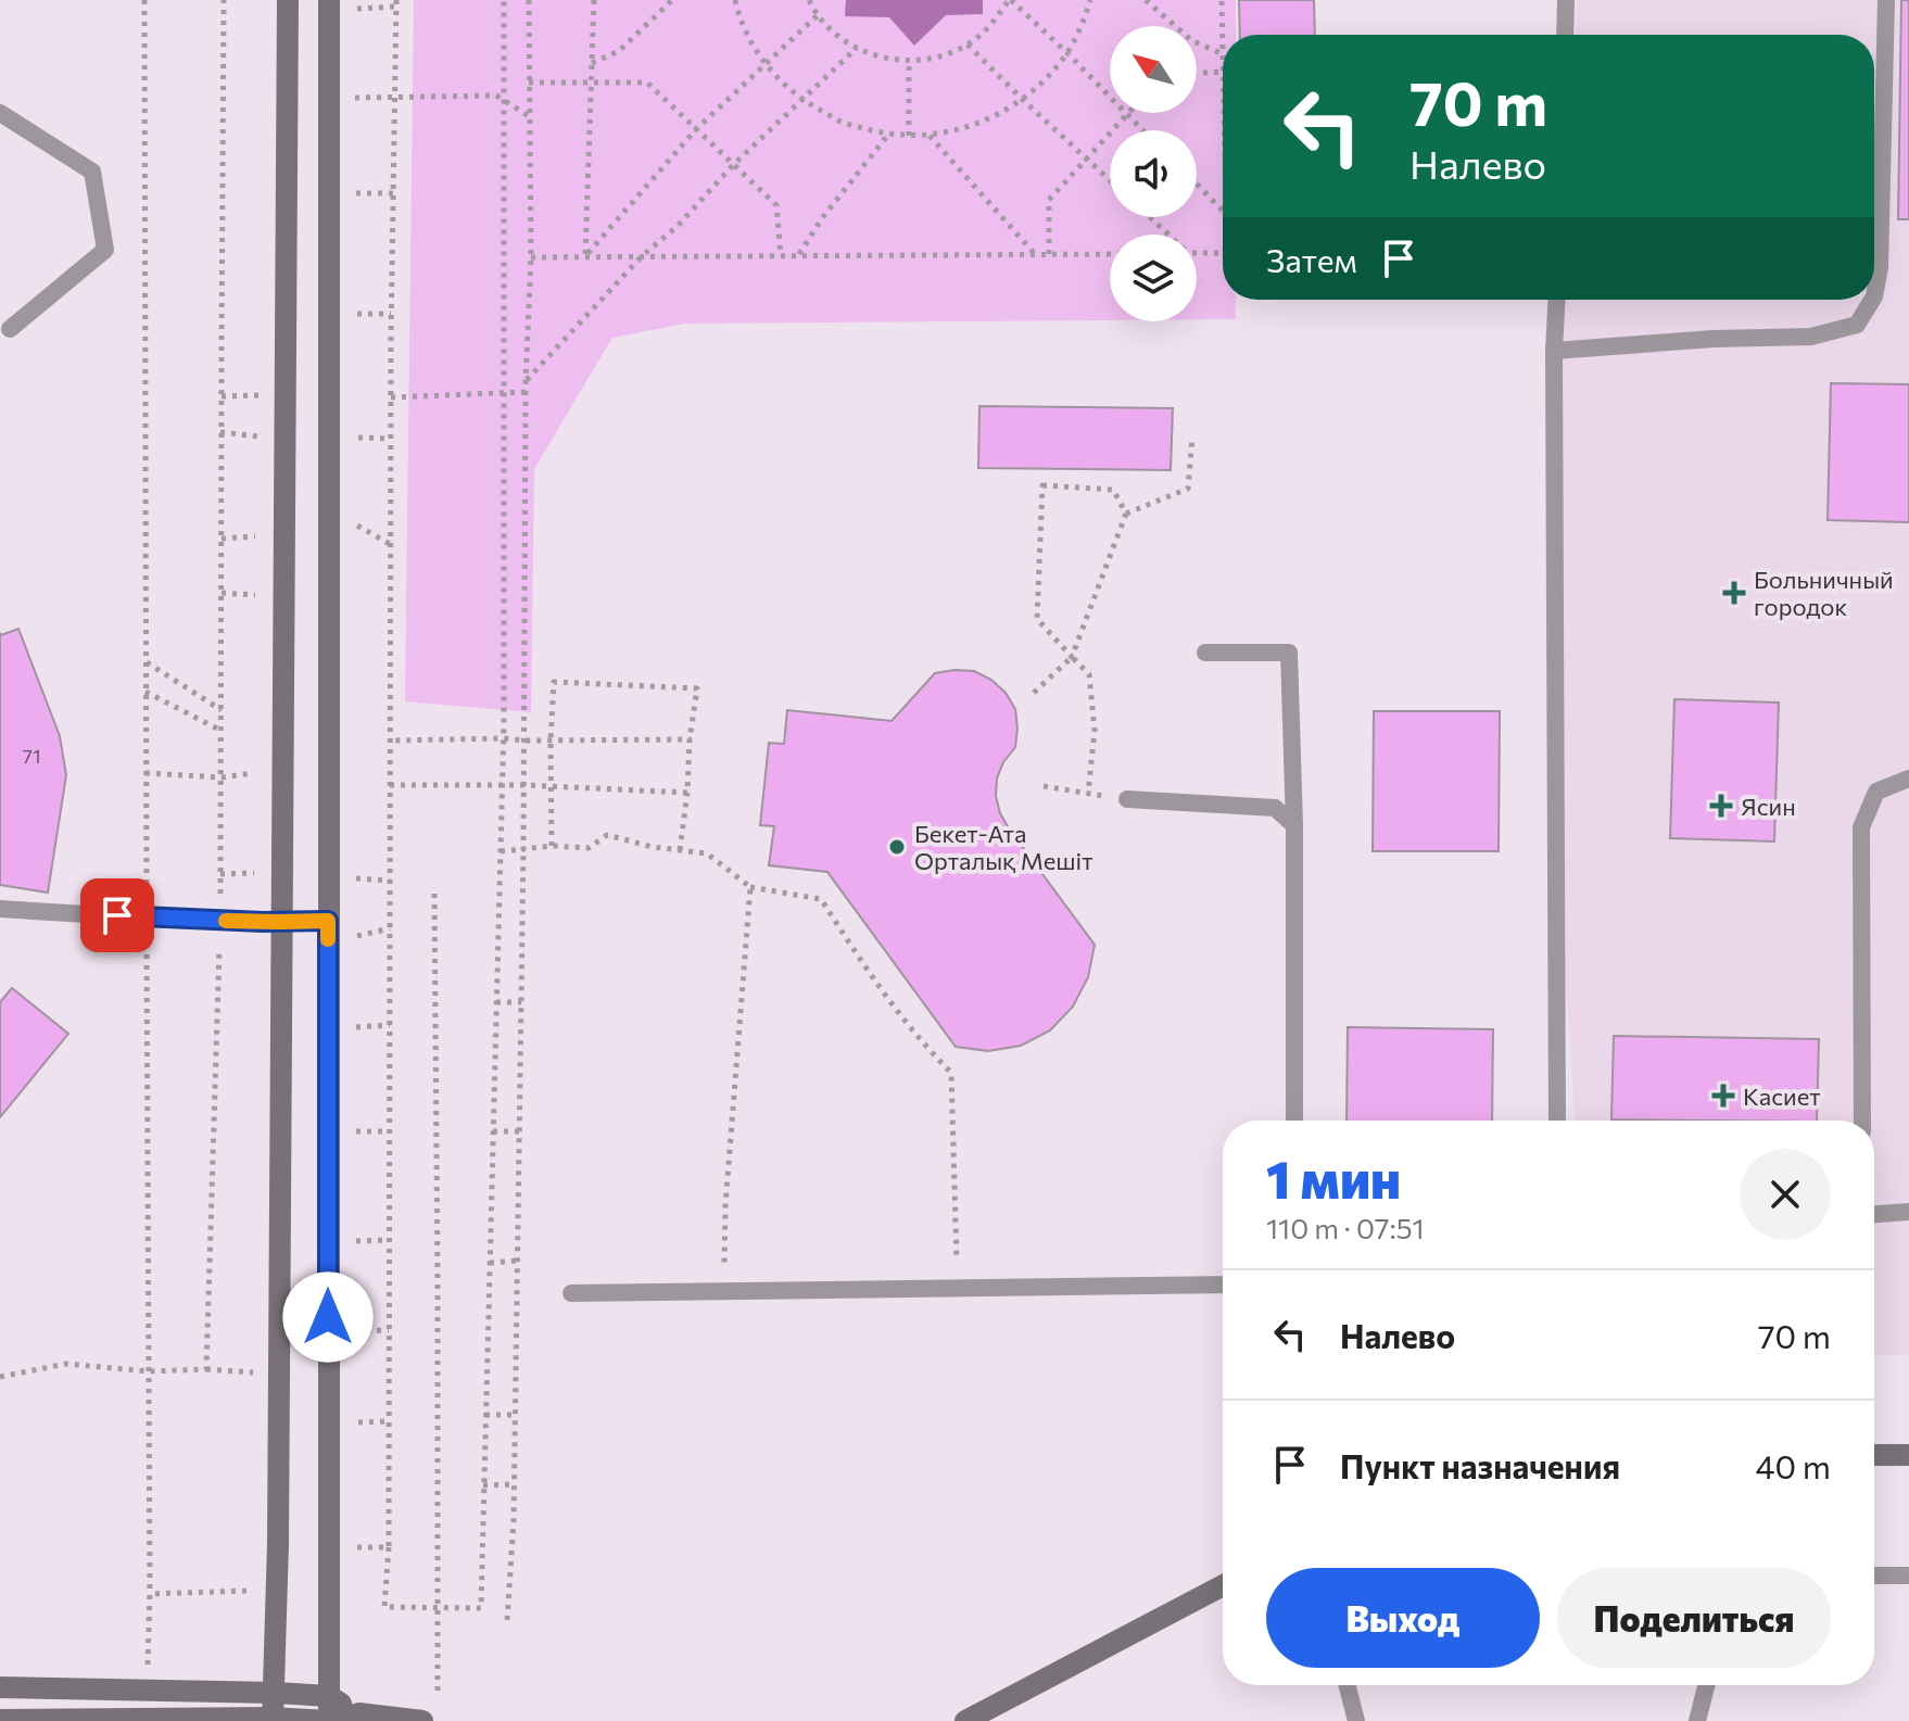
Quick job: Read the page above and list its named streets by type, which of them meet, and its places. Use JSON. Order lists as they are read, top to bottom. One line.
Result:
{"places":{"health":["Больничный городок","Ясин","Касиет"],"other":["Бекет-Ата Орталық Мешіт"]},"house_numbers":["71"],"north":"top left","page":{"turn":["70 m","Налево"],"then":"Затем","heading":["1 мин","110 m · 07:51"],"list":[{"name":"Налево","value":"70 m"},{"name":"Пункт назначения","value":"40 m"}],"buttons":["Выход","Поделиться"]}}
